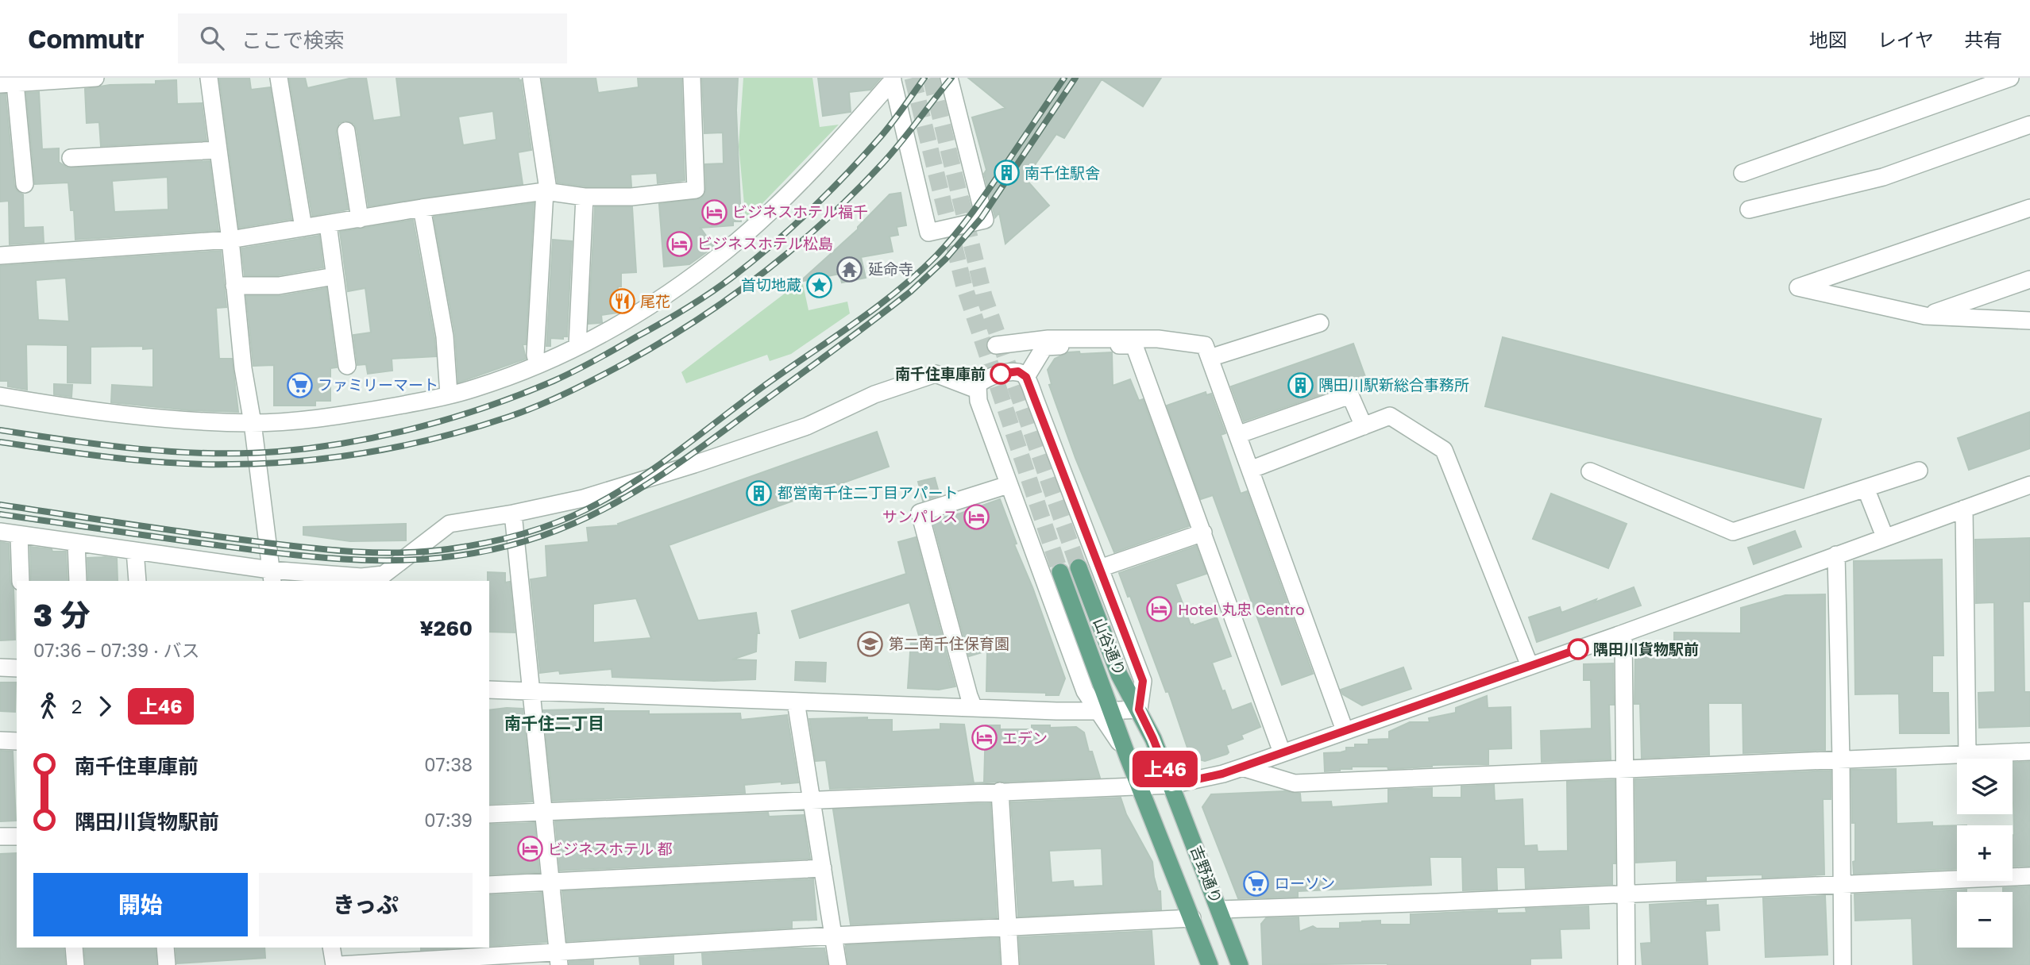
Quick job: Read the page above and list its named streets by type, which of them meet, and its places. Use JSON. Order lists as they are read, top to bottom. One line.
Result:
{"streets":{"main road":["山谷通り","吉野通り"]},"crossings":[["山谷通り","吉野通り"]],"districts":["南千住二丁目"],"places":{"building":["南千住駅舎","隅田川駅新総合事務所","都営南千住二丁目アパート"],"hotel":["ビジネスホテル福千","ビジネスホテル松島","サンパレス","Hotel 丸忠 Centro","エデン","ビジネスホテル 都"],"temple":["延命寺"],"place":["首切地蔵"],"restaurant":["尾花"],"other":["南千住車庫前","隅田川貨物駅前"],"supermarket":["ファミリーマート","ローソン"],"school or university":["第二南千住保育園"]},"lines":["bus line 上46"],"page":{"header":"Commutr","search":"ここで検索","nav":["地図","レイヤ","共有"],"on_map":"上46","heading":["3 分","07:36 – 07:39 · バス","¥260"],"legs":["2","上46"],"list":[{"name":"南千住車庫前","value":"07:38"},{"name":"隅田川貨物駅前","value":"07:39"}],"map_buttons":["+","−"],"buttons":["開始","きっぷ"]}}
